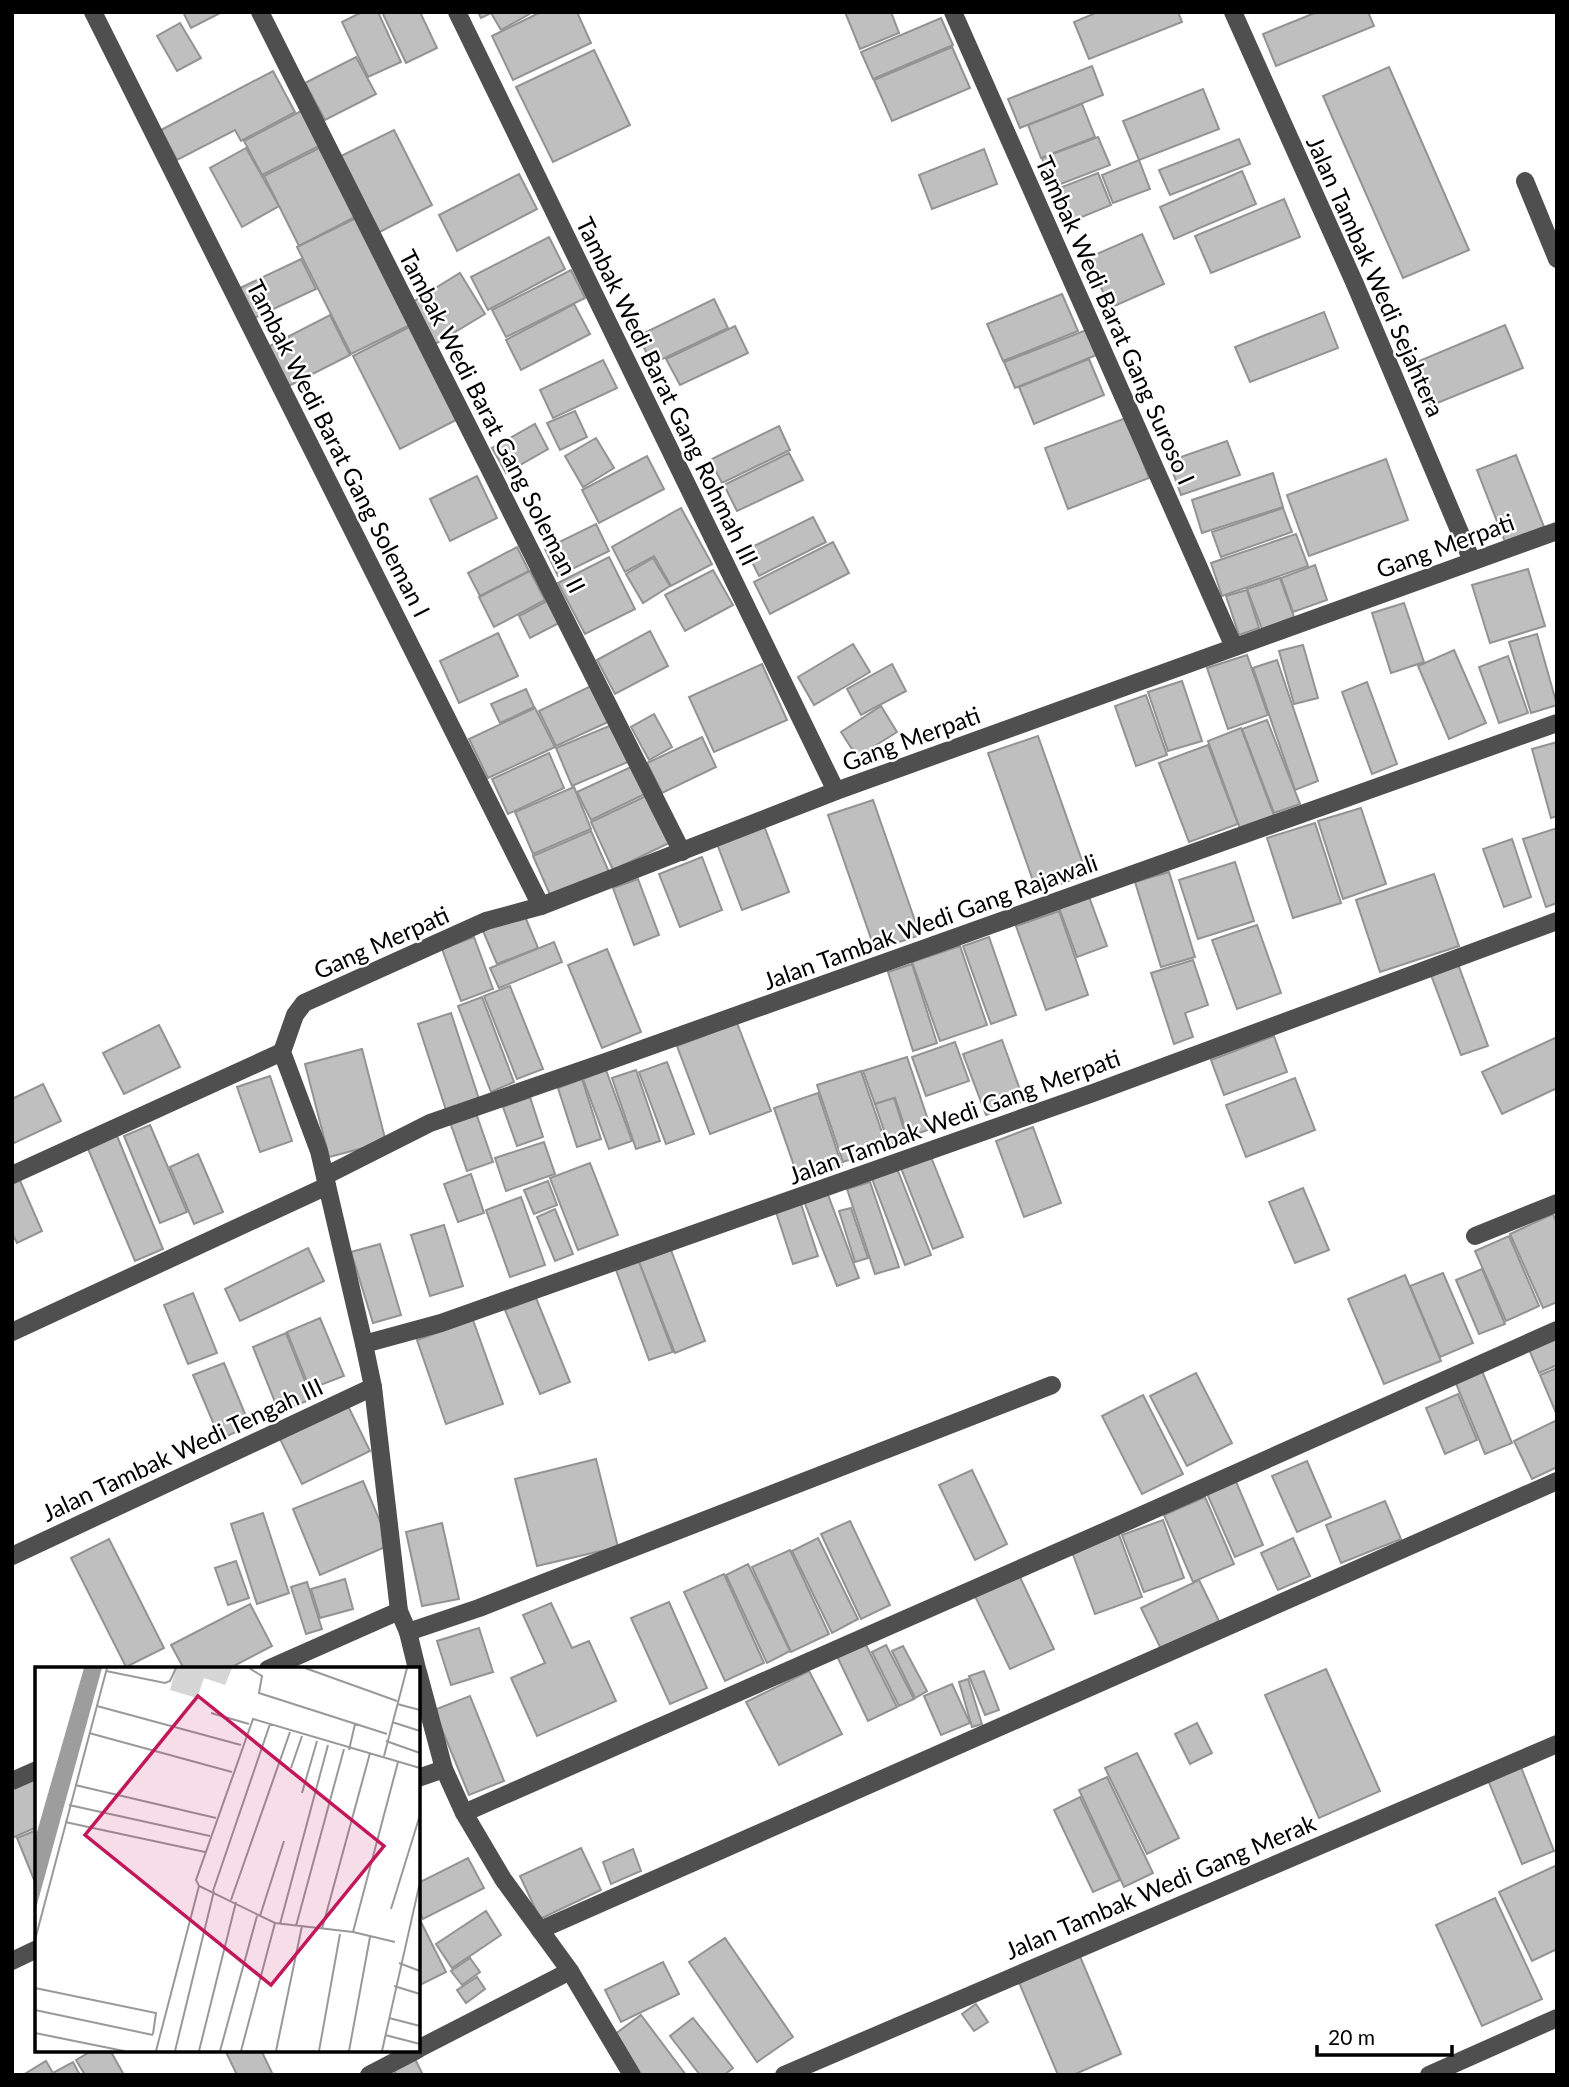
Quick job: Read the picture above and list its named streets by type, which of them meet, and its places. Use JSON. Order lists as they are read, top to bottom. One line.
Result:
{"streets":{"street":["Jalan Tambak Wedi Sejahtera","Tambak Wedi Barat Gang Suroso I","Tambak Wedi Barat Gang Rohmah III","Tambak Wedi Barat Gang Soleman II","Tambak Wedi Barat Gang Soleman I","Gang Merpati","Jalan Tambak Wedi Gang Rajawali","Jalan Tambak Wedi Gang Merpati","Jalan Tambak Wedi Tengah III","Jalan Tambak Wedi Gang Merak"]},"crossings":[["Jalan Tambak Wedi Sejahtera","Gang Merpati"],["Tambak Wedi Barat Gang Suroso I","Gang Merpati"],["Tambak Wedi Barat Gang Rohmah III","Gang Merpati"],["Tambak Wedi Barat Gang Soleman II","Gang Merpati"],["Tambak Wedi Barat Gang Soleman I","Gang Merpati"]],"scale_bar":"20 m"}
